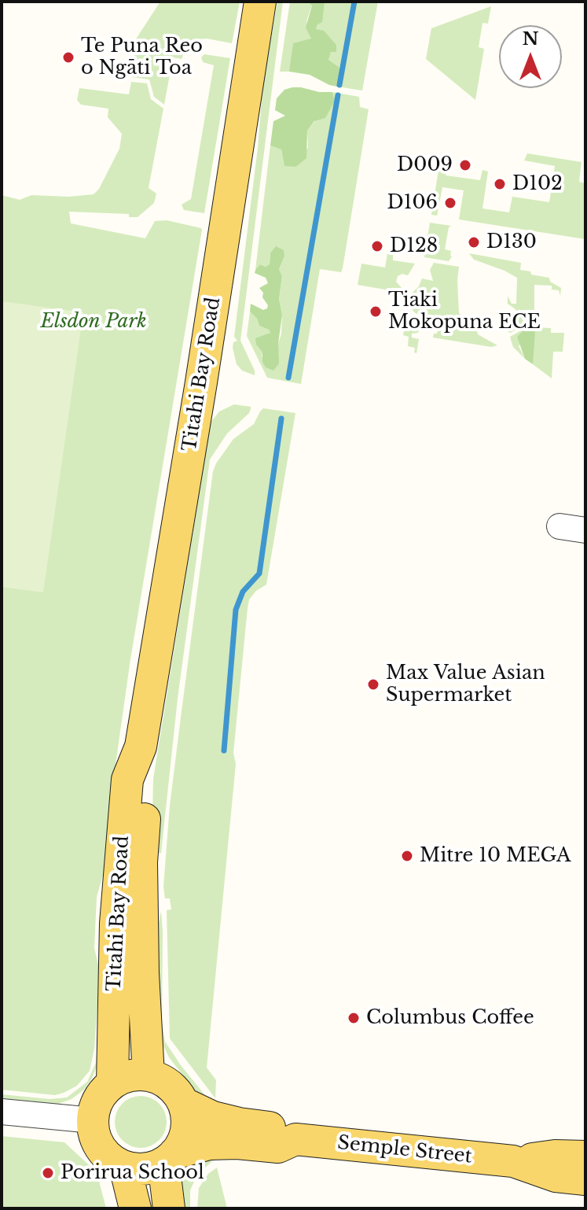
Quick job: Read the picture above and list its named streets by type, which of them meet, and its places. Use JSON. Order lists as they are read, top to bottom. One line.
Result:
{"streets":{"main road":["Titahi Bay Road","Semple Street"]},"crossings":[["Titahi Bay Road","Semple Street"]],"parks":["Elsdon Park"],"places":["Te Puna Reo o Ngāti Toa","D009","D102","D106","D130","D128","Tiaki Mokopuna ECE","Max Value Asian Supermarket","Mitre 10 MEGA","Columbus Coffee","Porirua School"],"north":"top"}
